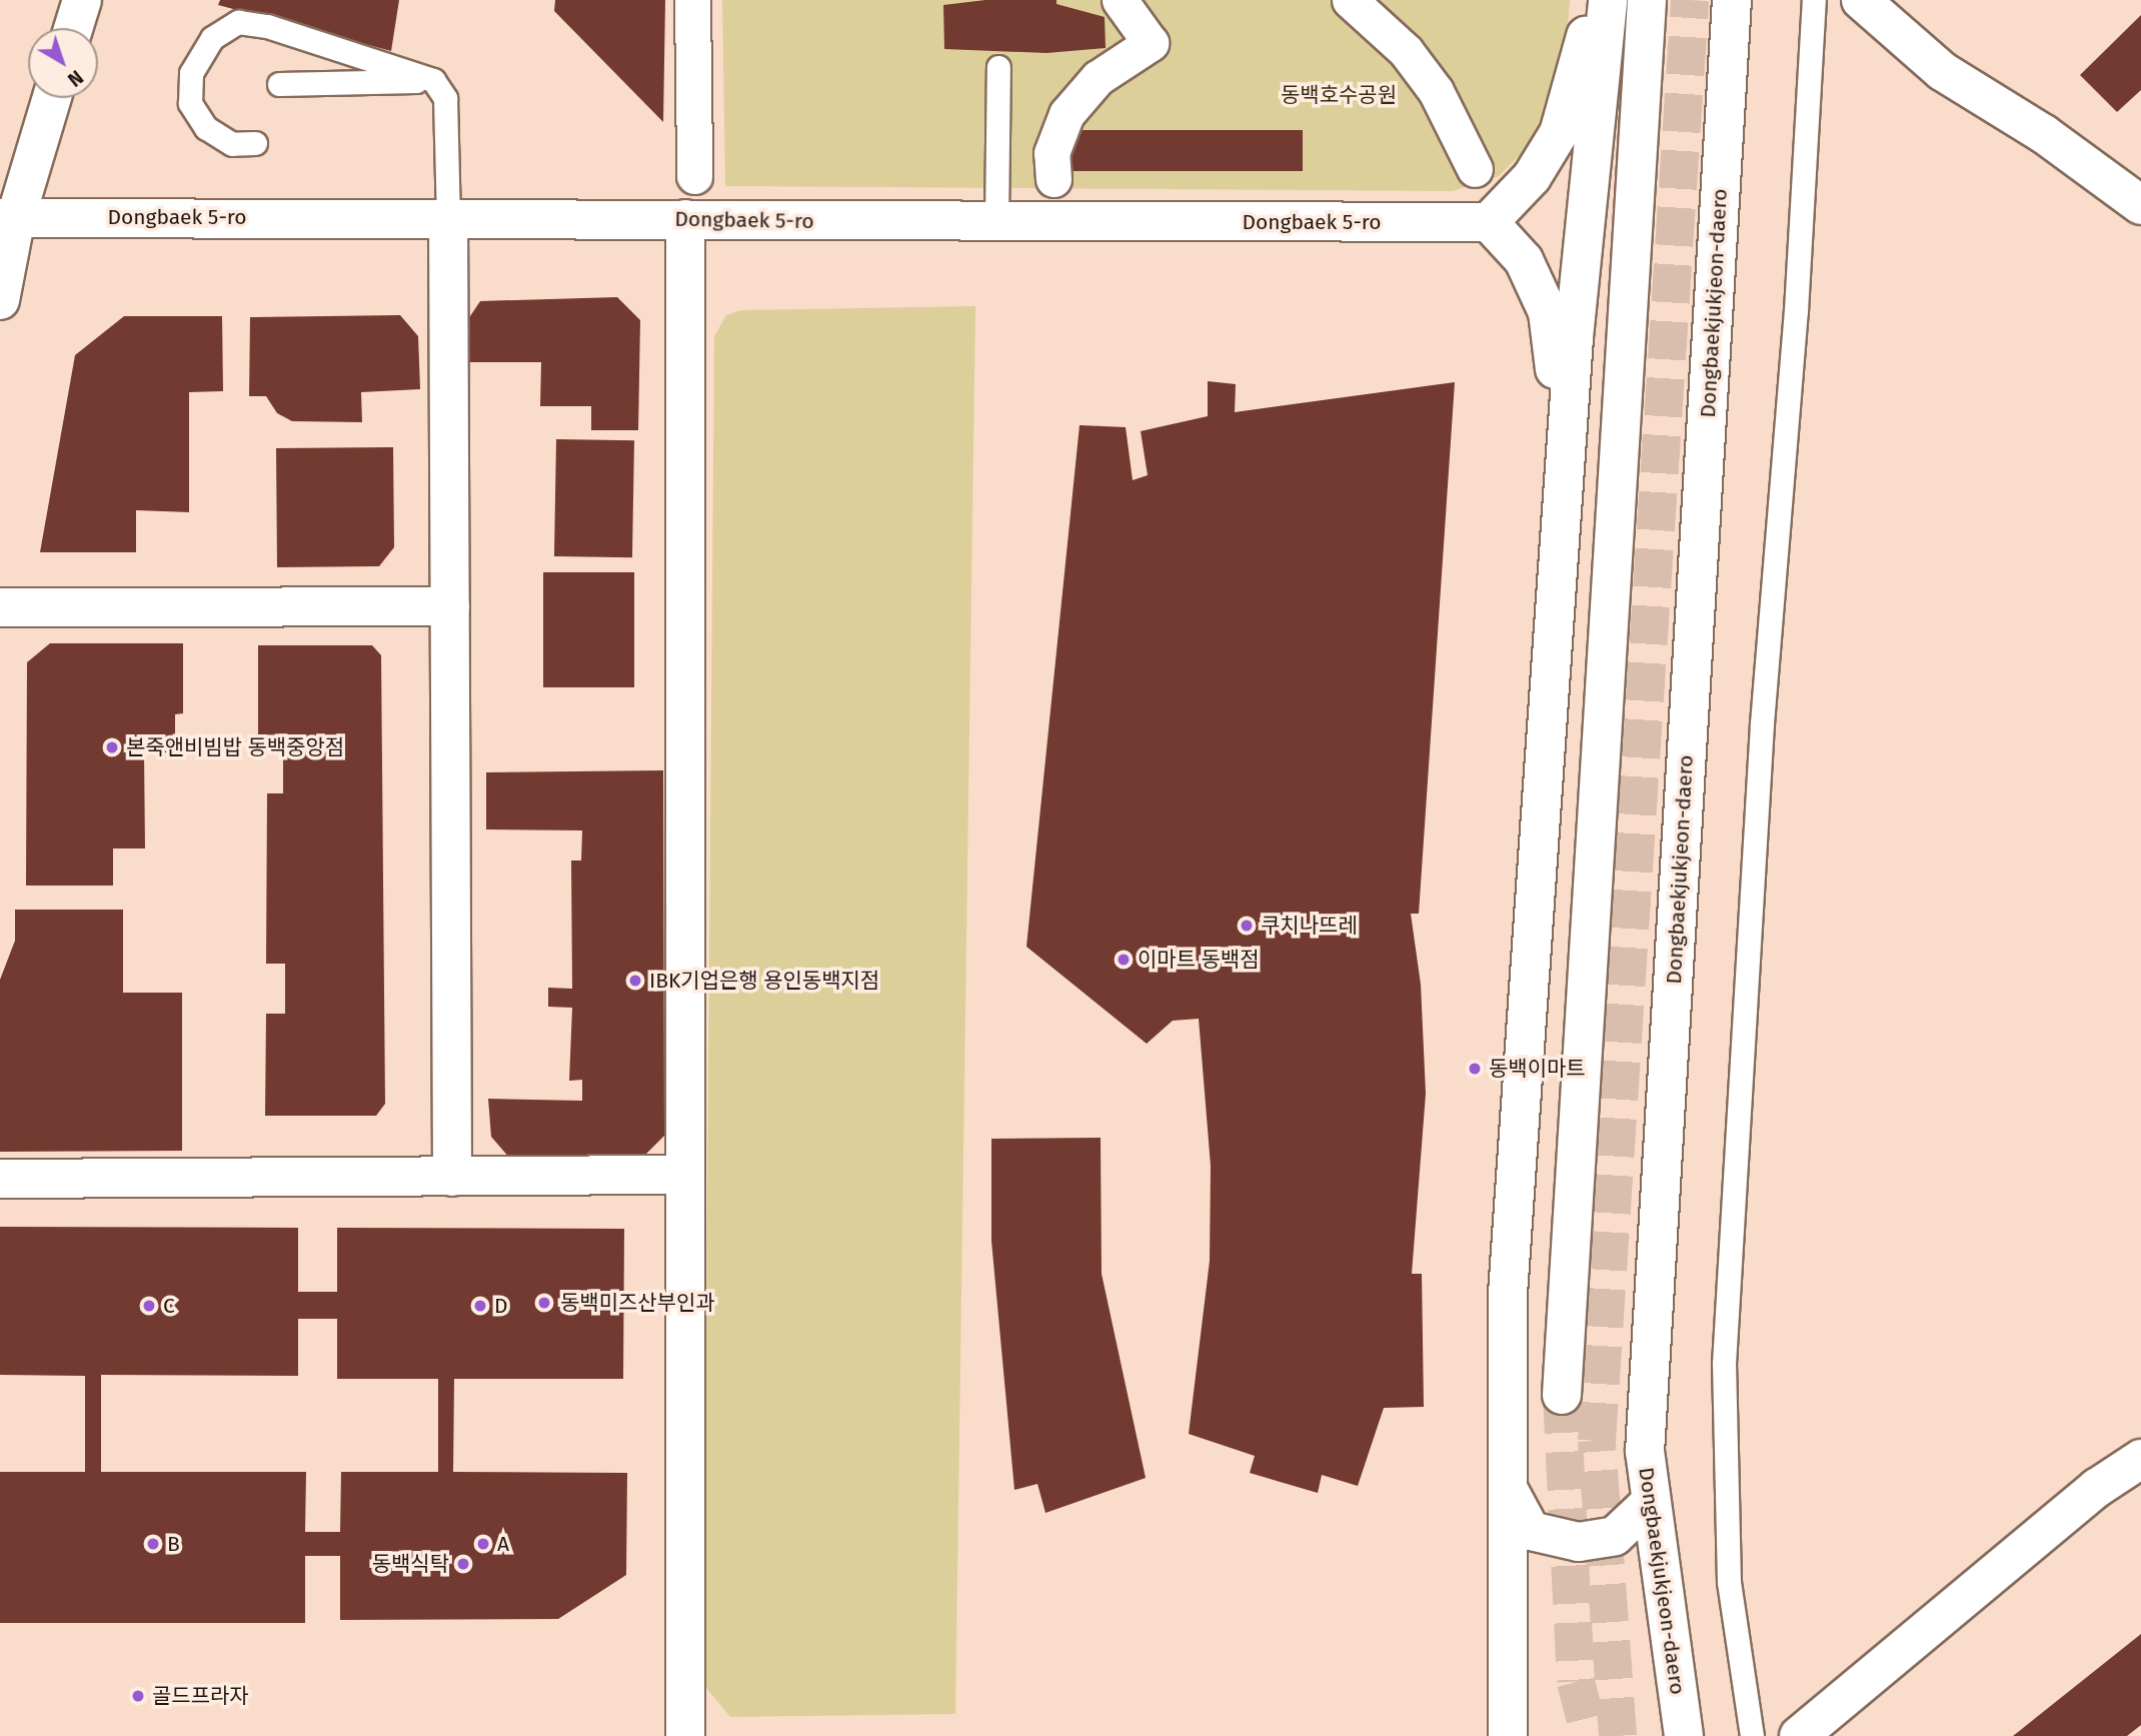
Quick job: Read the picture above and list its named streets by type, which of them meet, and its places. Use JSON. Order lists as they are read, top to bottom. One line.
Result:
{"streets":{"street":["Dongbaek 5-ro","Dongbaekjukjeon-daero"]},"parks":["동백호수공원"],"places":["본죽앤비빔밥 동백중앙점","쿠치나뜨레","이마트 동백점","IBK기업은행 용인동백지점","동백이마트","동백미즈산부인과","C","D","B","A","동백식탁","골드프라자"],"north":"bottom right"}
